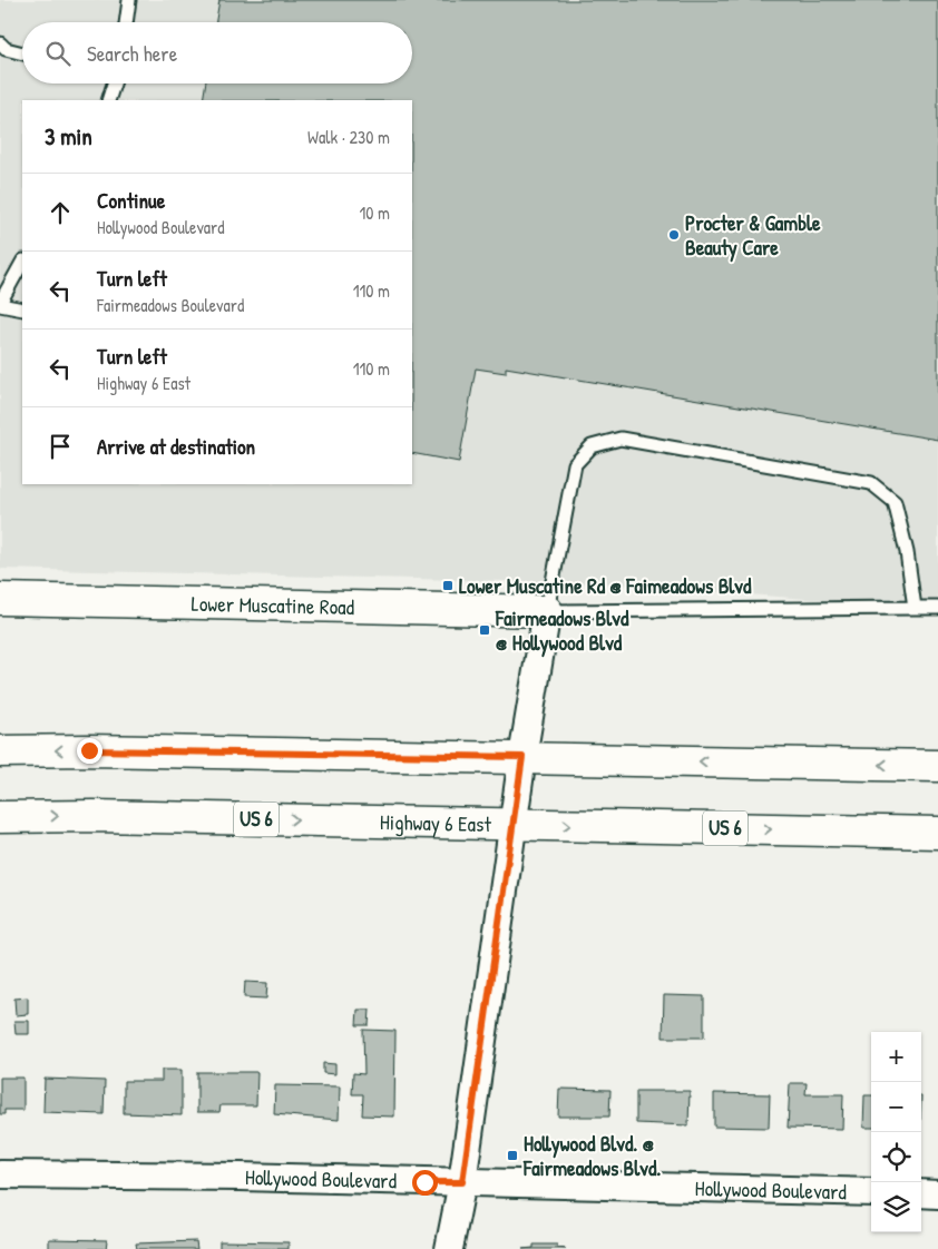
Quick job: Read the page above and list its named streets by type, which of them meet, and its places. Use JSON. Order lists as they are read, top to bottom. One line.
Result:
{"streets":{"main road":["Lower Muscatine Road","US 6","Highway 6 East"],"street":["Hollywood Boulevard"]},"places":{"other":["Procter & Gamble Beauty Care"],"transit":["Lower Muscatine Rd @ Faimeadows Blvd","Fairmeadows Blvd @ Hollywood Blvd","Hollywood Blvd. @ Fairmeadows Blvd."]},"page":{"search":"Search here","heading":["3 min","Walk · 230 m"],"list":[["Continue","Hollywood Boulevard","10 m"],["Turn left","Fairmeadows Boulevard","110 m"],["Turn left","Highway 6 East","110 m"],"Arrive at destination"],"map_buttons":["+","−"]}}
